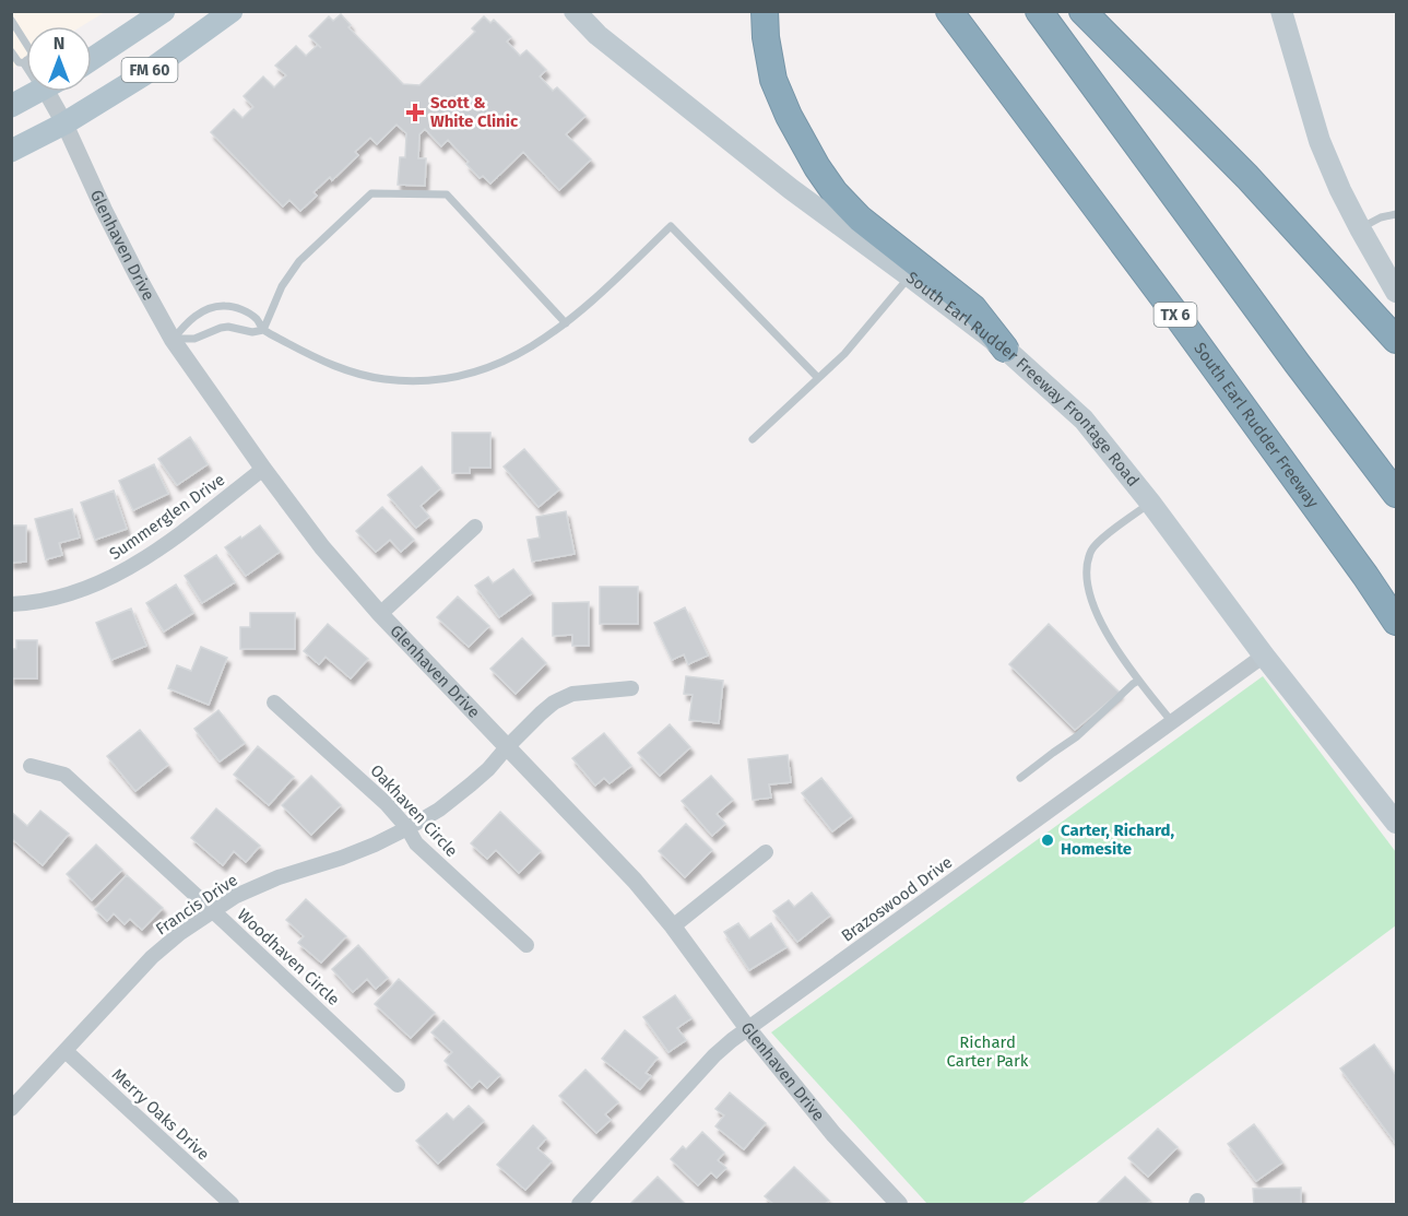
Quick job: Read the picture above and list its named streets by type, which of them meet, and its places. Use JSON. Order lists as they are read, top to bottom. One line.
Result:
{"streets":{"highway":["TX 6","South Earl Rudder Freeway"],"main road":["FM 60","South Earl Rudder Freeway Frontage Road"],"street":["Glenhaven Drive","Summerglen Drive","Oakhaven Circle","Brazoswood Drive","Francis Drive","Woodhaven Circle","Merry Oaks Drive"]},"crossings":[["FM 60","Glenhaven Drive"],["Glenhaven Drive","Summerglen Drive"],["Glenhaven Drive","Brazoswood Drive"],["Glenhaven Drive","Francis Drive"],["South Earl Rudder Freeway Frontage Road","Brazoswood Drive"],["Oakhaven Circle","Francis Drive"],["Francis Drive","Woodhaven Circle"],["Francis Drive","Merry Oaks Drive"]],"parks":["Richard Carter Park"],"places":{"health":["Scott & White Clinic"],"other":["Carter, Richard, Homesite"]},"north":"top"}
